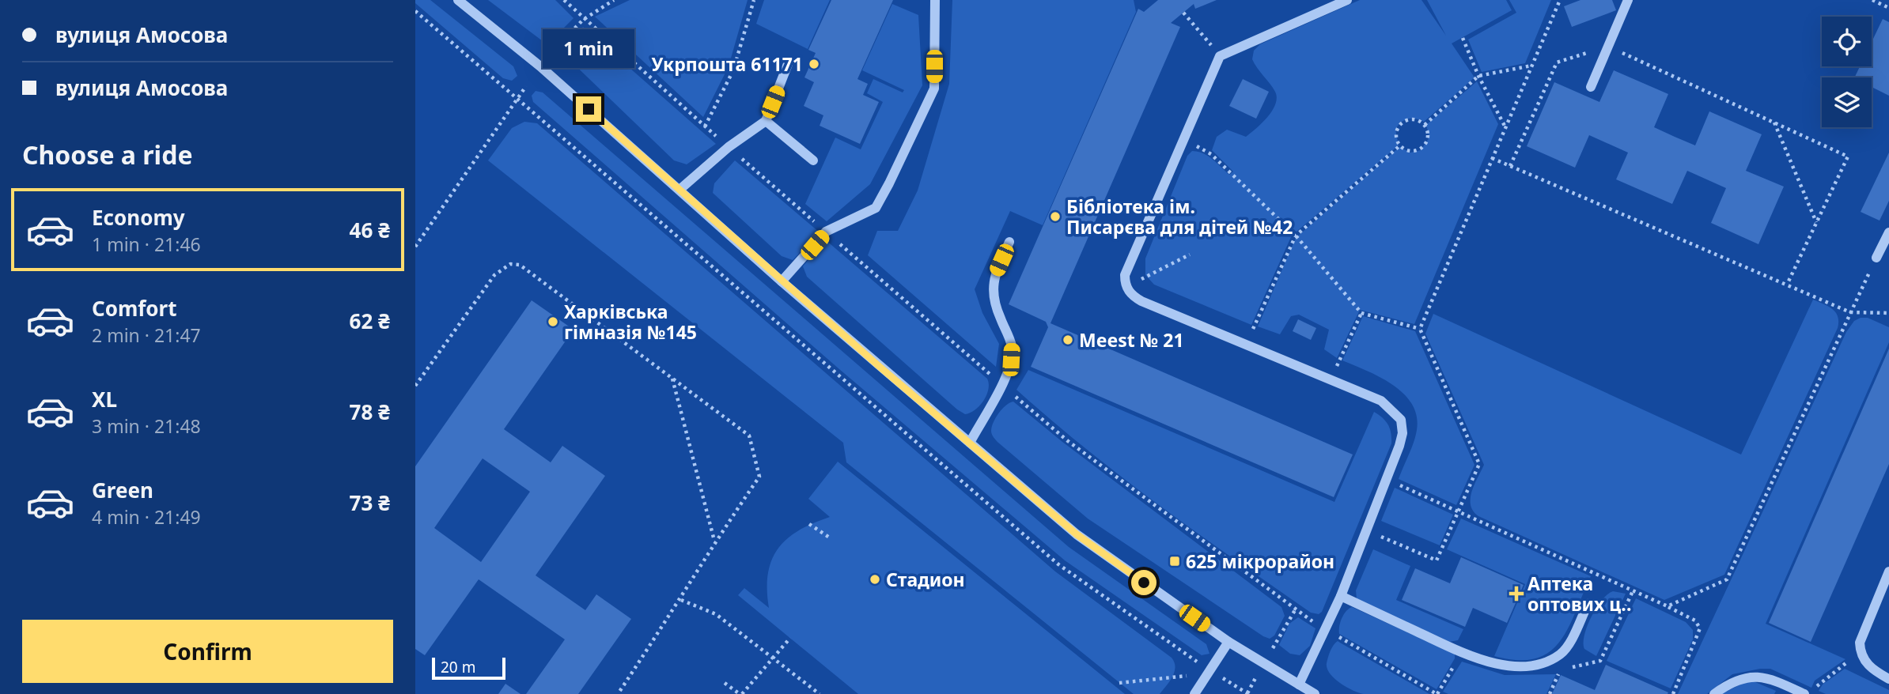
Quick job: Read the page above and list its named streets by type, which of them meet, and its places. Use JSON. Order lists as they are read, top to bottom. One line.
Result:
{"places":{"other":["Укрпошта 61171","Бібліотека ім. Писарєва для дітей №42","Харківська гімназія №145","Meest № 21","Стадион"],"transit":["625 мікрорайон"],"health":["Аптека оптових ц‥"]},"scale_bar":"20 m","page":{"banner":["вулиця Амосова","вулиця Амосова"],"bubble":"1 min","heading":"Choose a ride","list":[{"name":"Economy","note":"1 min · 21:46","value":"46 ₴"},{"name":"Comfort","note":"2 min · 21:47","value":"62 ₴"},{"name":"XL","note":"3 min · 21:48","value":"78 ₴"},{"name":"Green","note":"4 min · 21:49","value":"73 ₴"}],"buttons":"Confirm","scale":"20 m"}}
